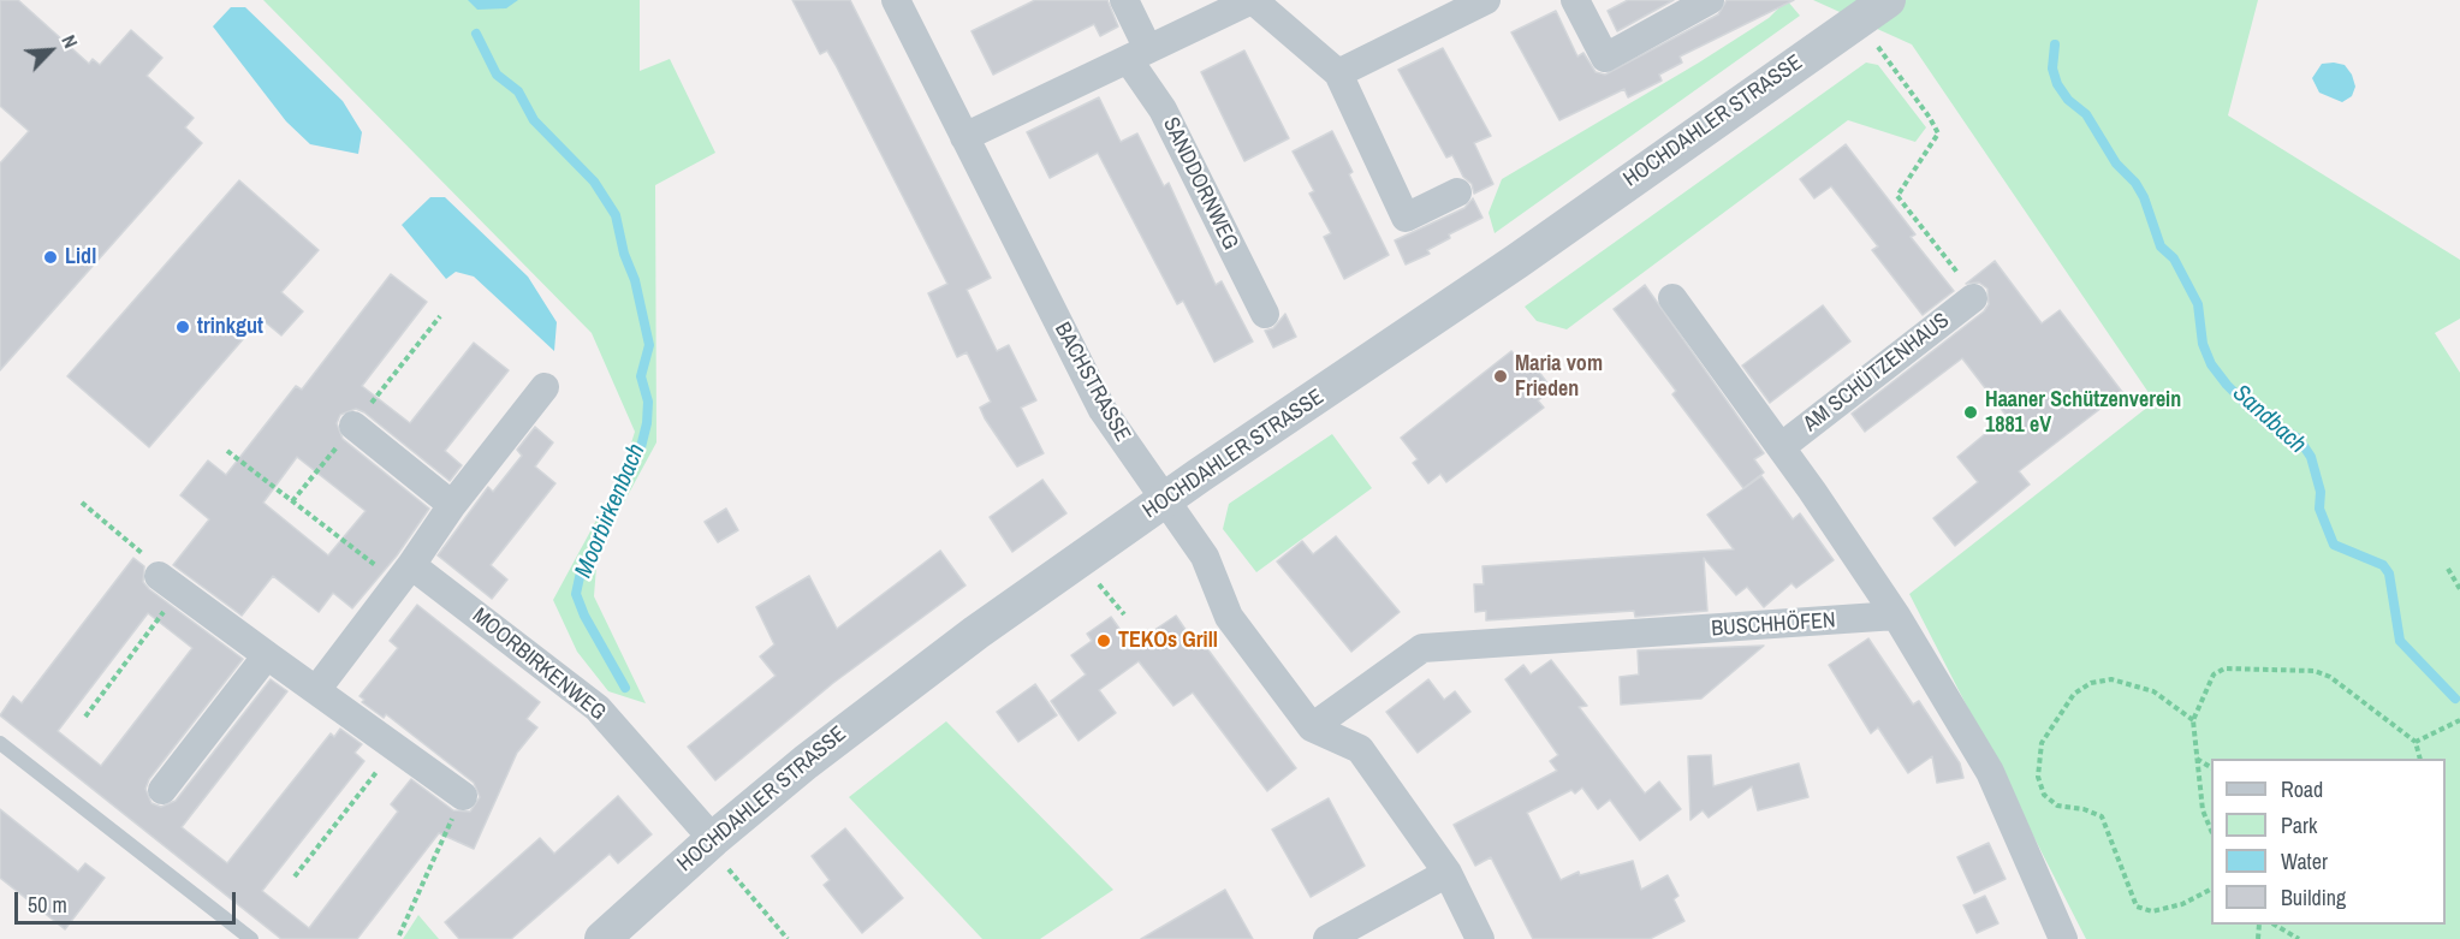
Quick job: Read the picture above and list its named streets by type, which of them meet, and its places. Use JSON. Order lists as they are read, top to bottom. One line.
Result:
{"streets":{"street":["HOCHDAHLER STRASSE","SANDDORNWEG","AM SCHÜTZENHAUS","BACHSTRASSE","BUSCHHÖFEN","MOORBIRKENWEG"]},"crossings":[["HOCHDAHLER STRASSE","BACHSTRASSE"],["HOCHDAHLER STRASSE","MOORBIRKENWEG"],["AM SCHÜTZENHAUS","BUSCHHÖFEN"],["BACHSTRASSE","BUSCHHÖFEN"]],"water":["Sandbach","Moorbirkenbach"],"places":["Lidl","trinkgut","Maria vom Frieden","Haaner Schützenverein 1881 eV","TEKOs Grill"],"legend":["Road","Park","Water","Building"],"scale_bar":"50 m","north":"top right"}
